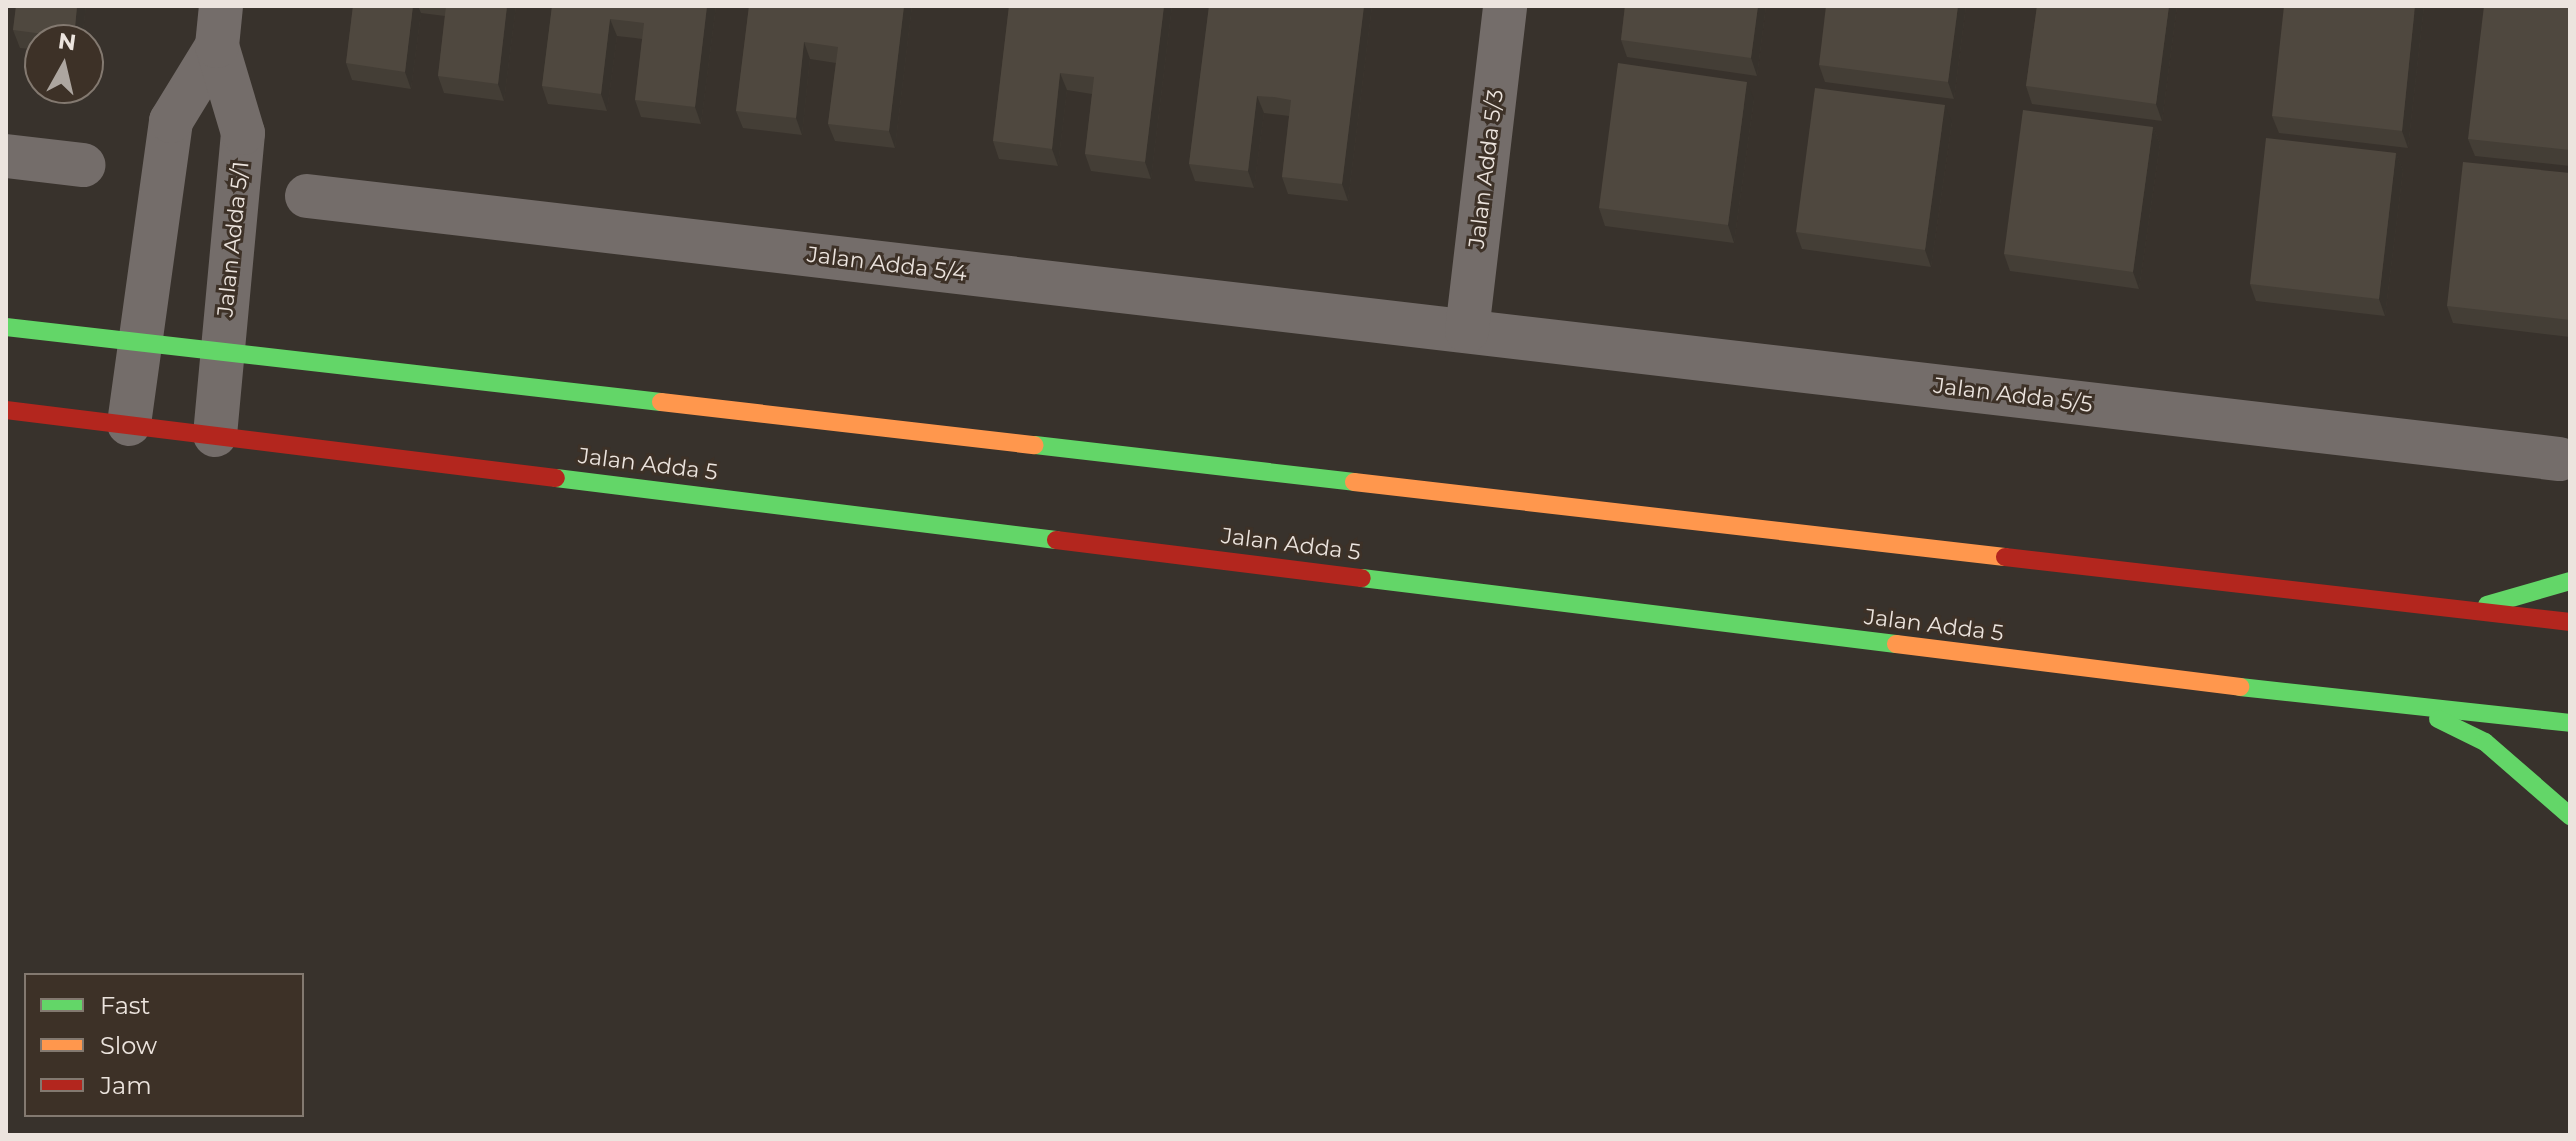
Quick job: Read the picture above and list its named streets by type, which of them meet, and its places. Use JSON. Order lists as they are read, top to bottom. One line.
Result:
{"streets":{"main road":["Jalan Adda 5"],"street":["Jalan Adda 5/3","Jalan Adda 5/1","Jalan Adda 5/4","Jalan Adda 5/5"]},"crossings":[["Jalan Adda 5/3","Jalan Adda 5/4"],["Jalan Adda 5/3","Jalan Adda 5/5"],["Jalan Adda 5/1","Jalan Adda 5"],["Jalan Adda 5/4","Jalan Adda 5/5"]],"legend":["Fast","Slow","Jam"],"north":"top"}
